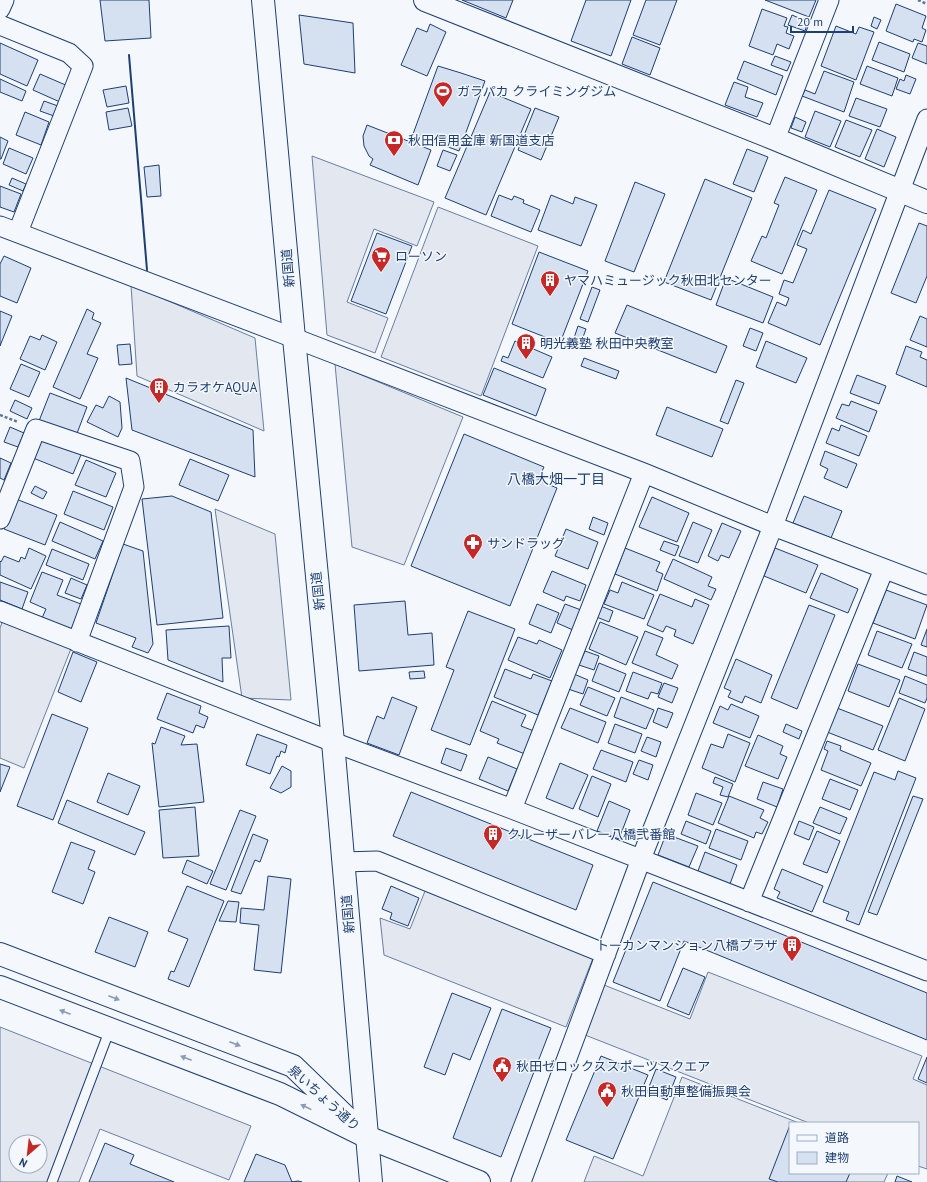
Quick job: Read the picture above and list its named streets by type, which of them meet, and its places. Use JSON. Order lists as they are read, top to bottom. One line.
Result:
{"streets":{"main road":["新国道","泉いちょう通り"]},"crossings":[["新国道","泉いちょう通り"]],"districts":["八橋大畑一丁目"],"places":{"sports":["ガラパカ クライミングジム"],"bank":["秋田信用金庫 新国道支店"],"supermarket":["ローソン"],"building":["ヤマハミュージック秋田北センター","明光義塾 秋田中央教室","カラオケAQUA","クルーザーバレー八橋弐番館","トーカンマンション八橋プラザ"],"pharmacy":["サンドラッグ"],"public building":["秋田ゼロックススポーツスクエア","秋田自動車整備振興会"]},"legend":["道路","建物"],"scale_bar":"20 m","north":"bottom left"}
